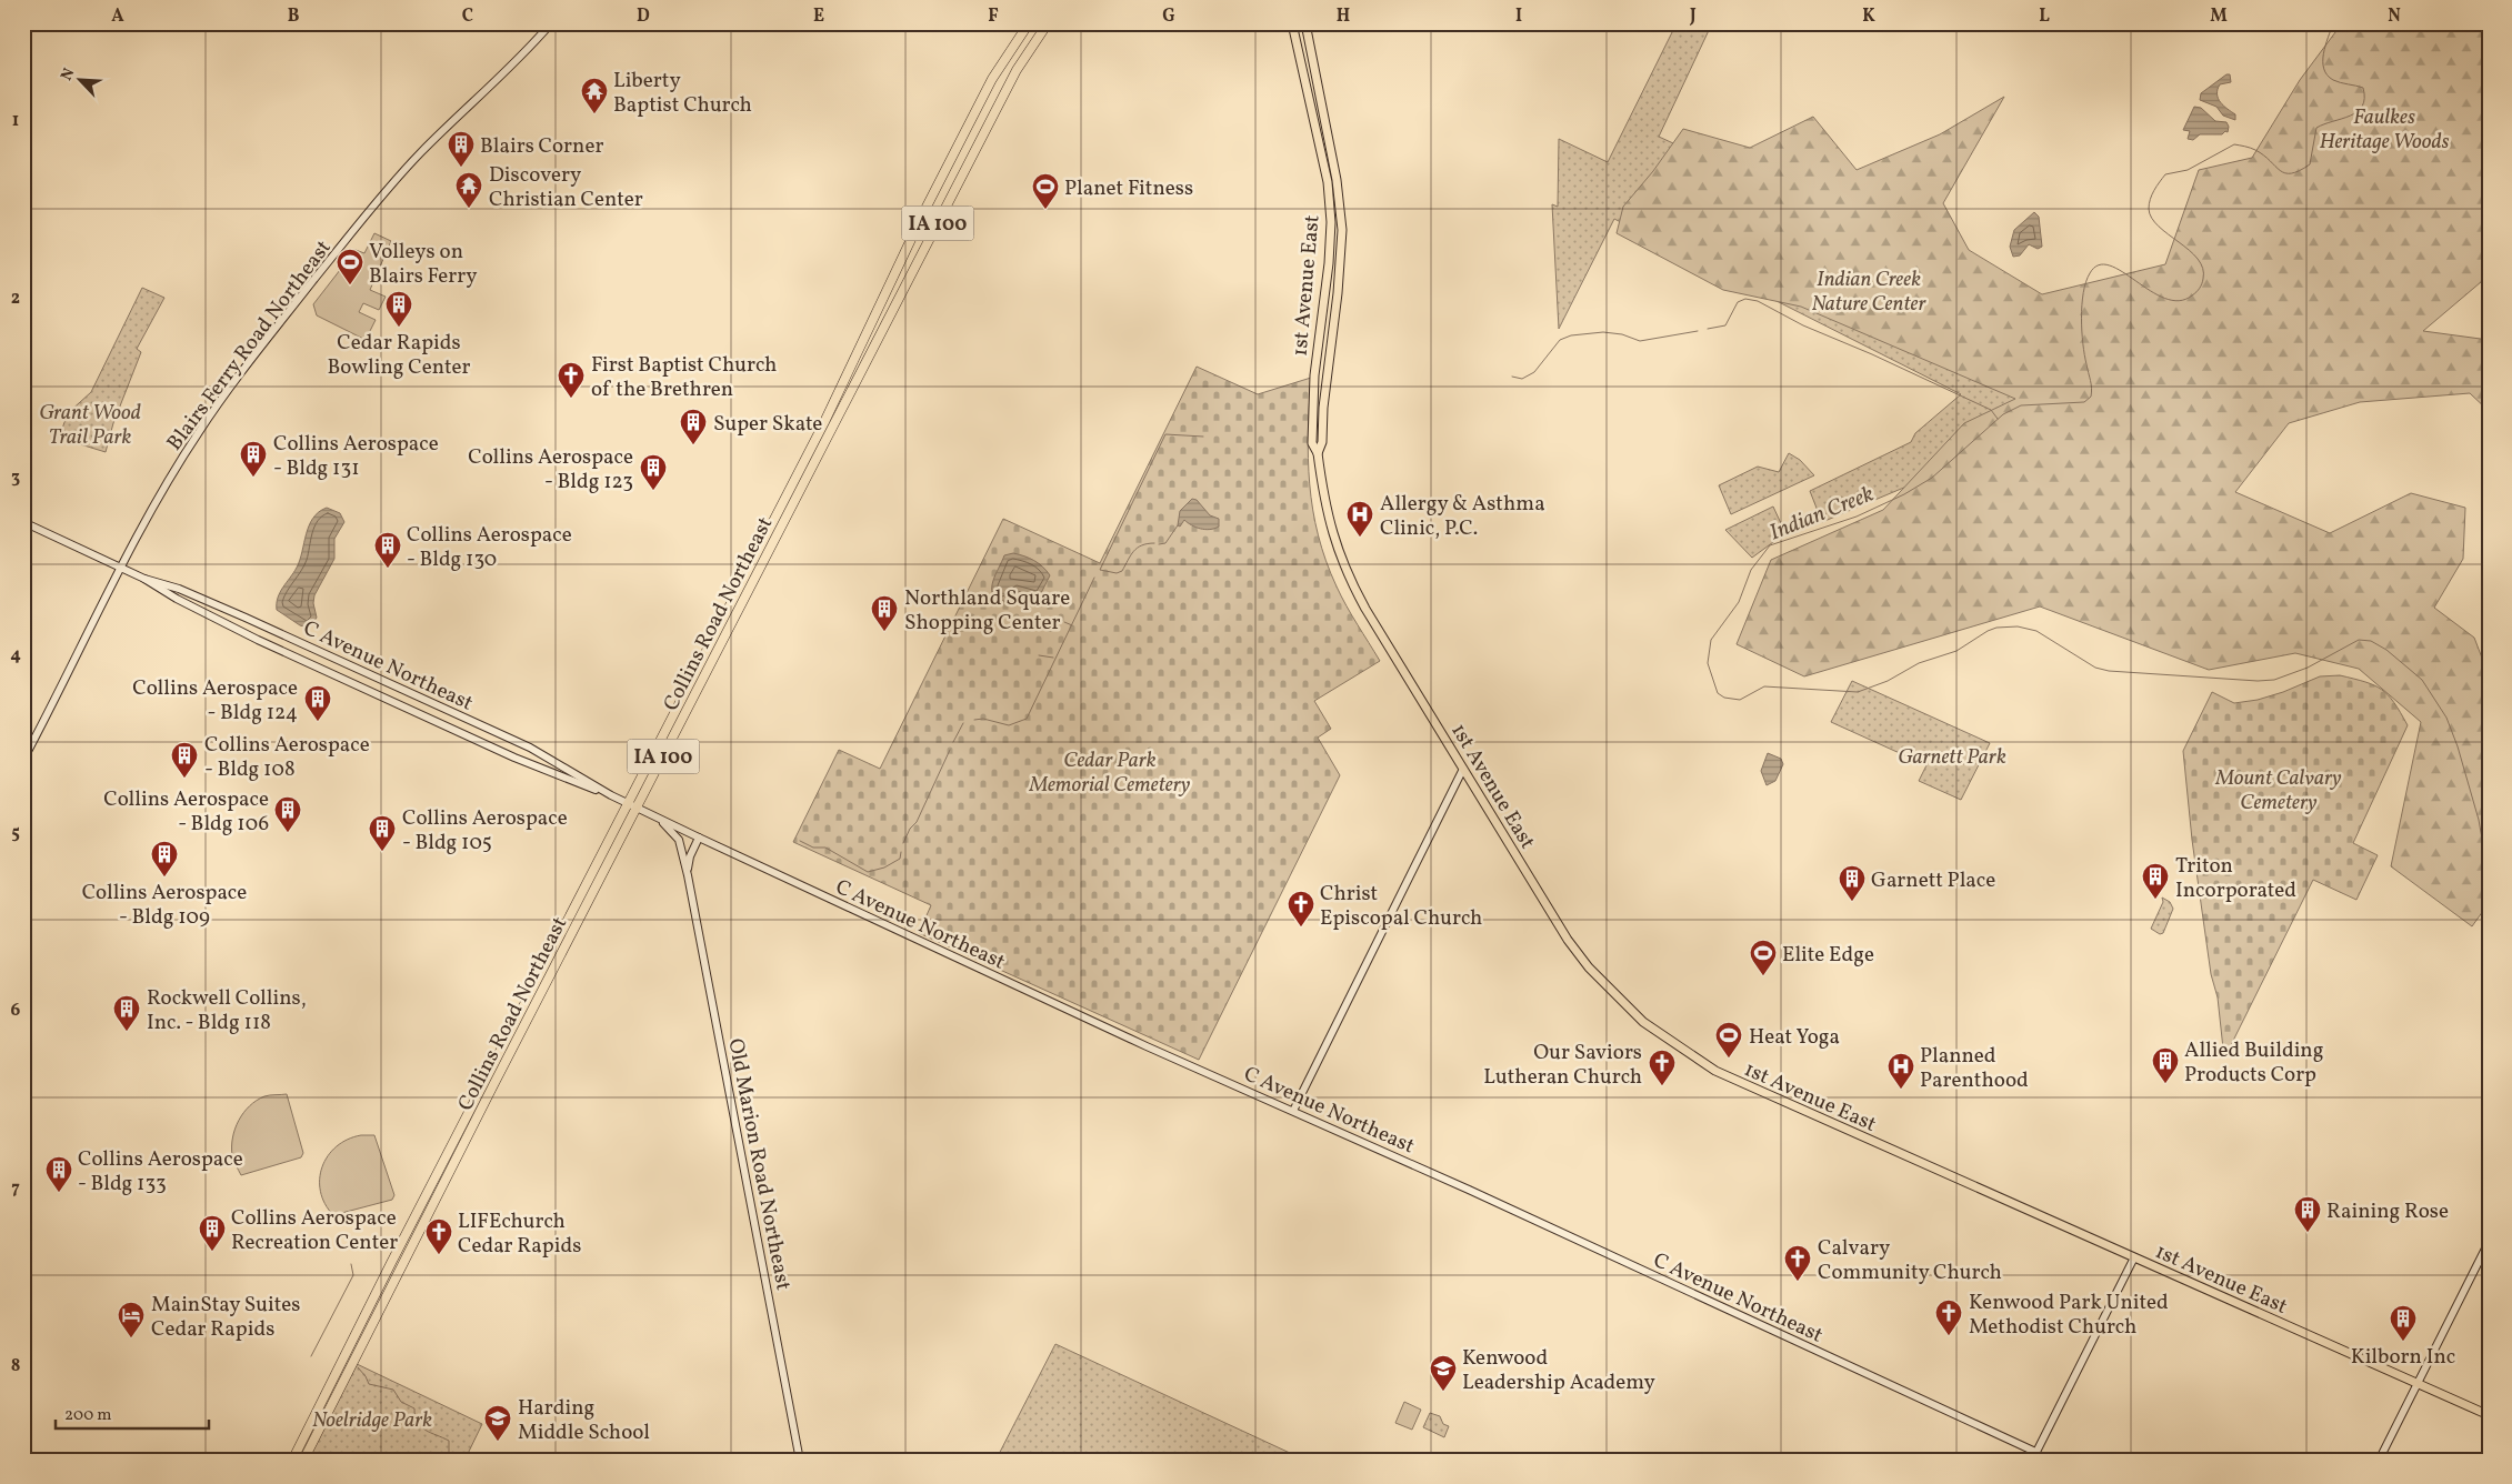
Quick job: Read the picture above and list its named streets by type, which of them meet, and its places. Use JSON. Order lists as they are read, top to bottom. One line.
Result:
{"streets":{"highway":["IA 100","Collins Road Northeast"],"main road":["1st Avenue East","Blairs Ferry Road Northeast","C Avenue Northeast","Old Marion Road Northeast"]},"crossings":[["Blairs Ferry Road Northeast","C Avenue Northeast"],["Collins Road Northeast","C Avenue Northeast"],["C Avenue Northeast","Old Marion Road Northeast"]],"water":["Indian Creek"],"parks":["Faulkes Heritage Woods","Indian Creek Nature Center","Grant Wood Trail Park","Garnett Park","Cedar Park Memorial Cemetery","Mount Calvary Cemetery","Noelridge Park"],"places":{"temple":["Liberty Baptist Church","Discovery Christian Center"],"building":["Blairs Corner","Cedar Rapids Bowling Center","Super Skate","Collins Aerospace - Bldg 131","Collins Aerospace - Bldg 123","Collins Aerospace - Bldg 130","Northland Square Shopping Center","Collins Aerospace - Bldg 124","Collins Aerospace - Bldg 108","Collins Aerospace - Bldg 106","Collins Aerospace - Bldg 105","Collins Aerospace - Bldg 109","Triton Incorporated","Garnett Place","Rockwell Collins, Inc. - Bldg 118","Allied Building Products Corp","Collins Aerospace - Bldg 133","Raining Rose","Collins Aerospace Recreation Center","Kilborn Inc"],"sports":["Planet Fitness","Volleys on Blairs Ferry","Elite Edge","Heat Yoga"],"church":["First Baptist Church of the Brethren","Christ Episcopal Church","Our Saviors Lutheran Church","LIFEchurch Cedar Rapids","Calvary Community Church","Kenwood Park United Methodist Church"],"hospital":["Allergy & Asthma Clinic, P.C.","Planned Parenthood"],"hotel":["MainStay Suites Cedar Rapids"],"school or university":["Kenwood Leadership Academy","Harding Middle School"]},"scale_bar":"200 m","north":"top left","grid":{"columns":["A","B","C","D","E","F","G","H","I","J","K","L","M","N"],"rows":["1","2","3","4","5","6","7","8"]}}
